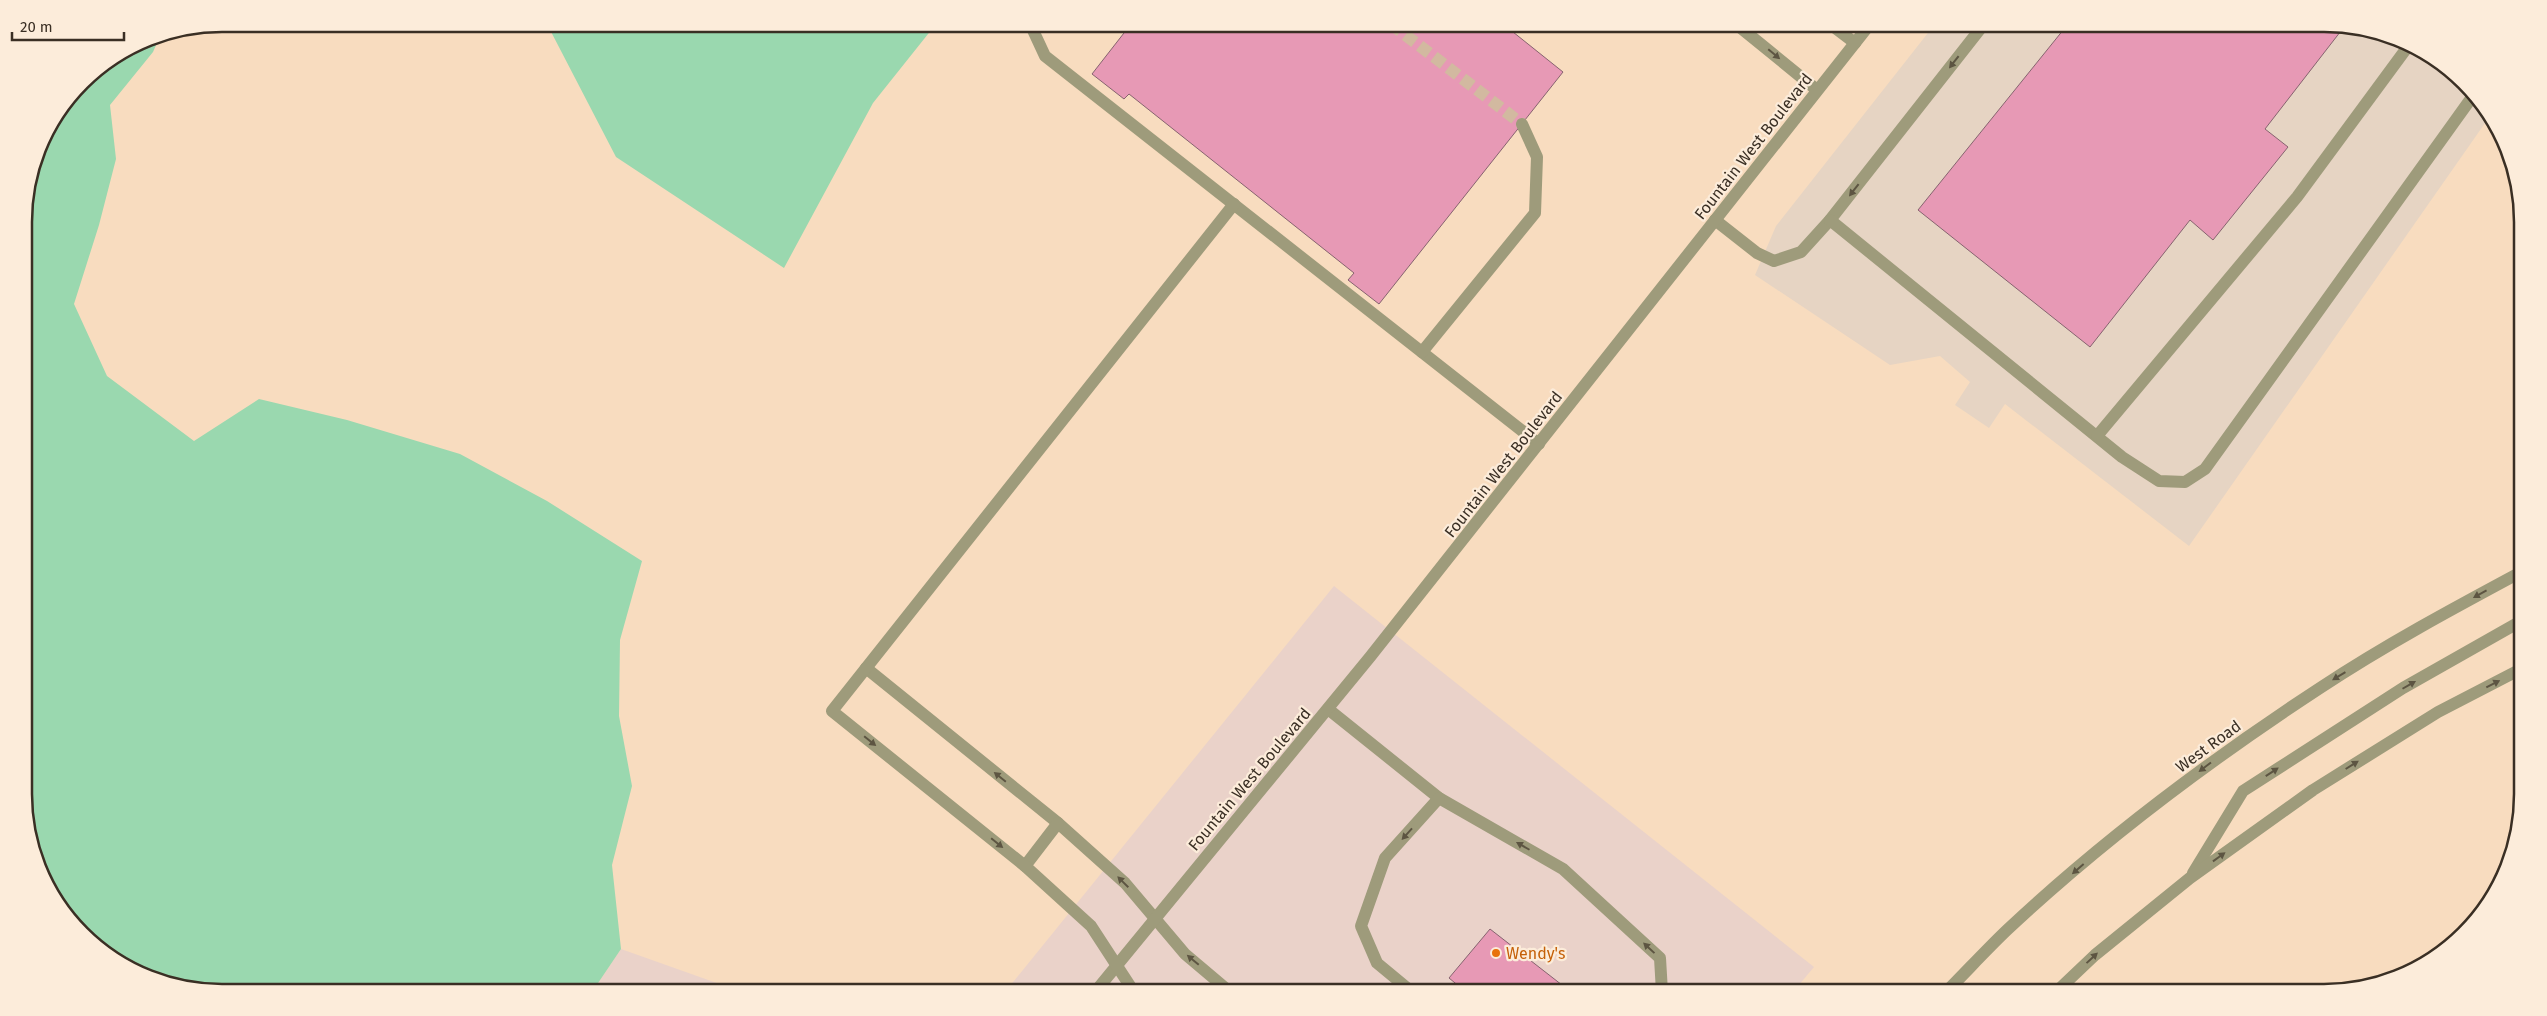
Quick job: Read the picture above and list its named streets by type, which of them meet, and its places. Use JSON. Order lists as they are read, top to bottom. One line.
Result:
{"streets":{"street":["Fountain West Boulevard","West Road"]},"places":["Wendy's"],"scale_bar":"20 m"}
